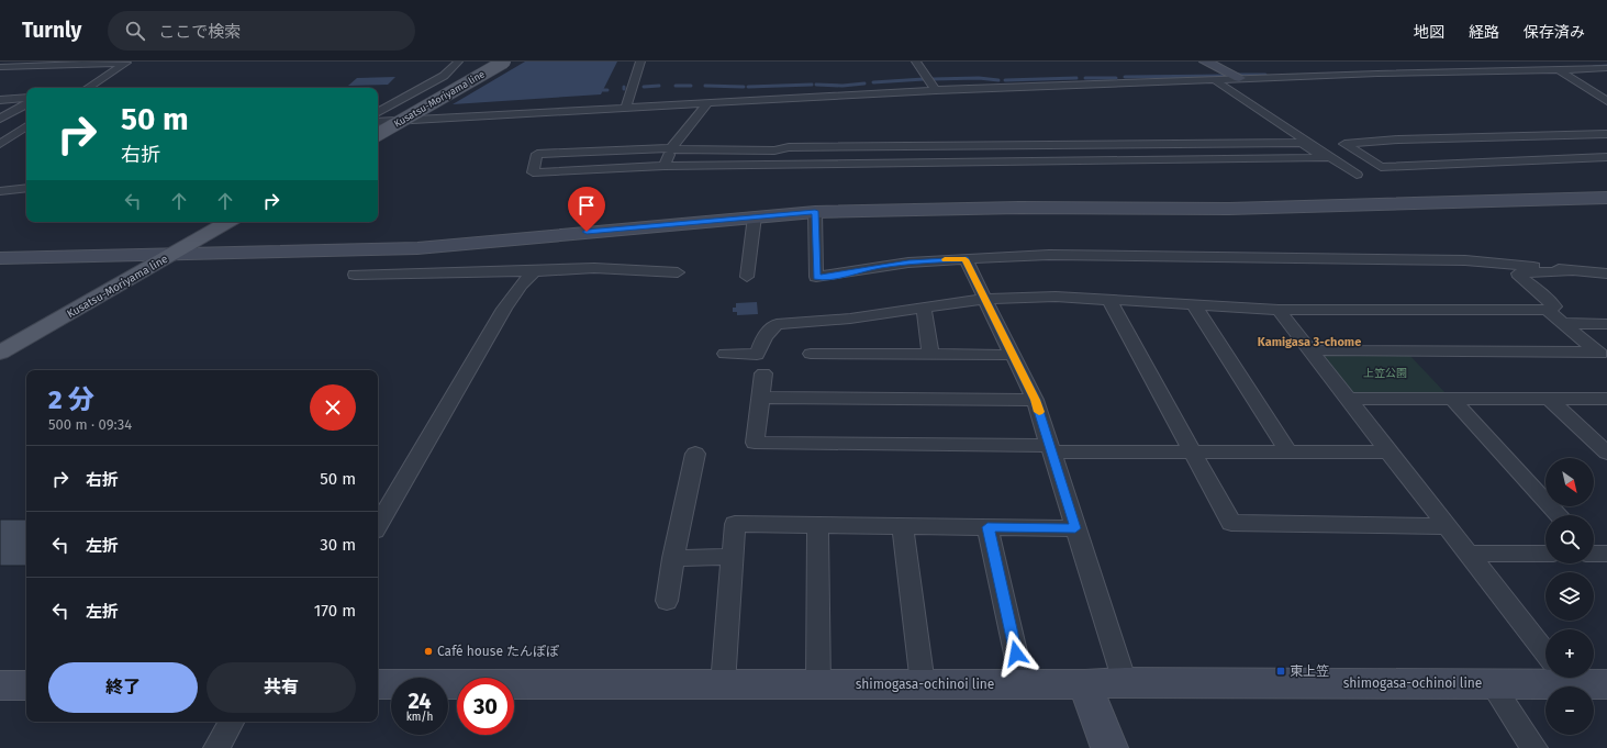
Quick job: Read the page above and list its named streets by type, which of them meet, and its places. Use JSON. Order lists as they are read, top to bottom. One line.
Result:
{"streets":{"main road":["Kusatsu-Moriyama line"],"street":["shimogasa-ochinoi line"]},"districts":["Kamigasa 3-chome"],"parks":["上笠公園"],"places":{"other":["Café house たんぽぽ"],"transit":["東上笠"]},"north":"bottom right","page":{"header":"Turnly","search":"ここで検索","nav":["地図","経路","保存済み"],"turn":["50 m","右折"],"heading":["2 分","500 m · 09:34"],"list":[{"name":"右折","value":"50 m"},{"name":"左折","value":"30 m"},{"name":"左折","value":"170 m"}],"map_buttons":["+","−"],"buttons":["終了","共有"],"speed":"24 km/h","limit":"30"}}
